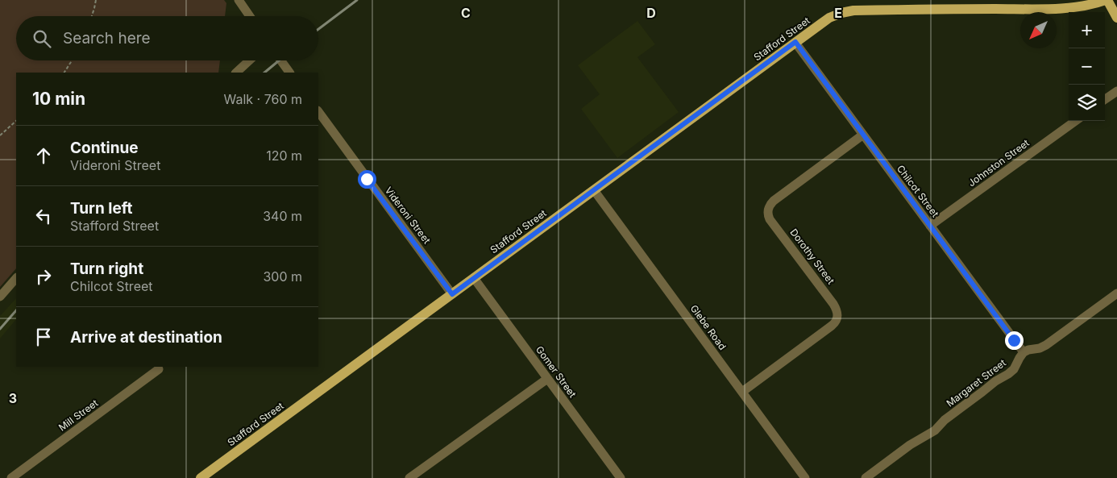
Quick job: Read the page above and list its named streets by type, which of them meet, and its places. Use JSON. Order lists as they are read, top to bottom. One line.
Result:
{"streets":{"main road":["Stafford Street"],"street":["Johnston Street","Chilcot Street","Videroni Street","Dorothy Street","Glebe Road","Gomer Street","Margaret Street","Mill Street"]},"crossings":[["Stafford Street","Chilcot Street"],["Stafford Street","Videroni Street"],["Stafford Street","Glebe Road"],["Stafford Street","Gomer Street"],["Johnston Street","Chilcot Street"],["Chilcot Street","Dorothy Street"],["Chilcot Street","Margaret Street"],["Dorothy Street","Glebe Road"]],"north":"bottom left","page":{"map_buttons":["+","−"],"search":"Search here","heading":["10 min","Walk · 760 m"],"list":[["Continue","Videroni Street","120 m"],["Turn left","Stafford Street","340 m"],["Turn right","Chilcot Street","300 m"],"Arrive at destination"]},"grid":{"columns":["C","D","E"],"rows":["3"]}}
